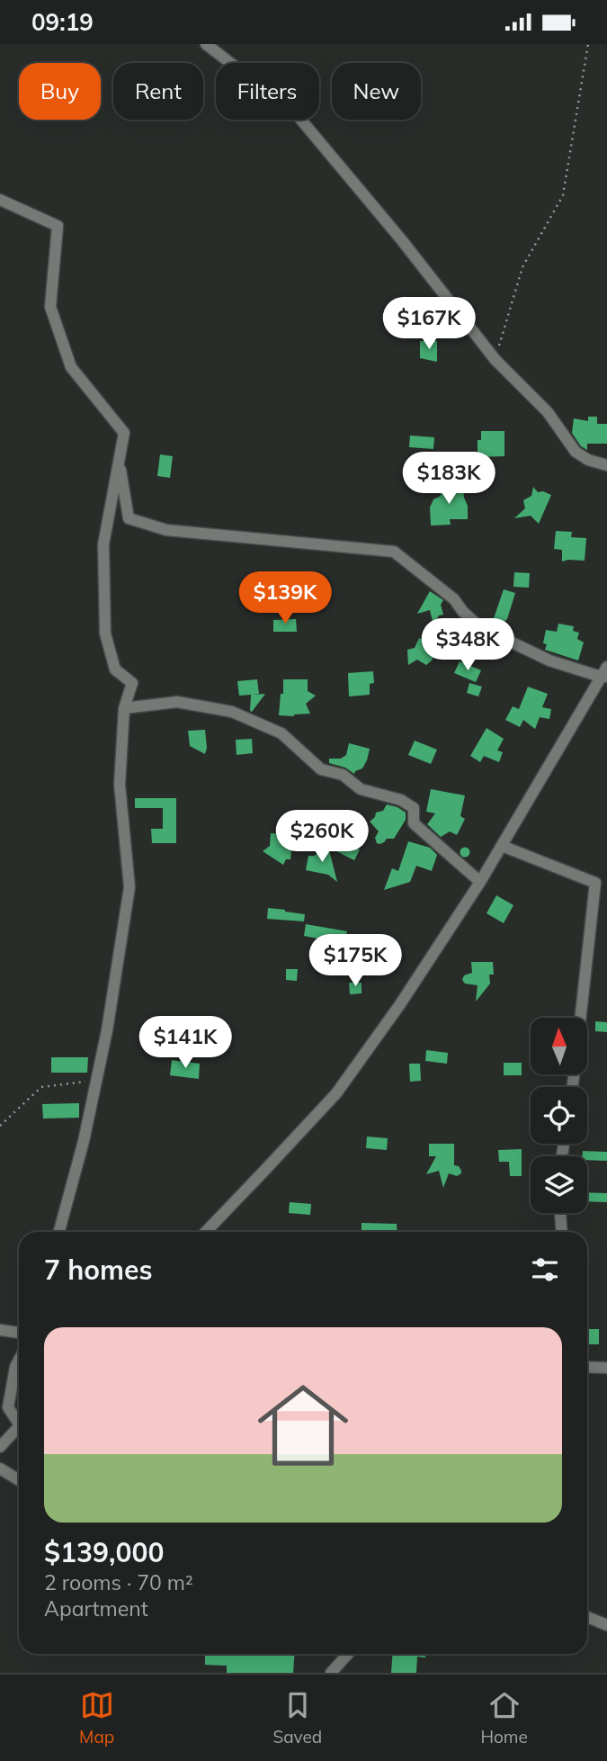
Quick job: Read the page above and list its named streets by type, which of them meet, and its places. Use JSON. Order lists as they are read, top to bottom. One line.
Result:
{"north":"top","page":{"status":"09:19","chip":["Buy","Rent","Filters","New"],"price":["$167K","$183K","$139K","$348K","$260K","$175K","$141K"],"heading":"7 homes","list":[{"name":"$139,000","note":"2 rooms · 70 m² · Apartment"}],"tabs":["Map","Saved","Home"]}}
